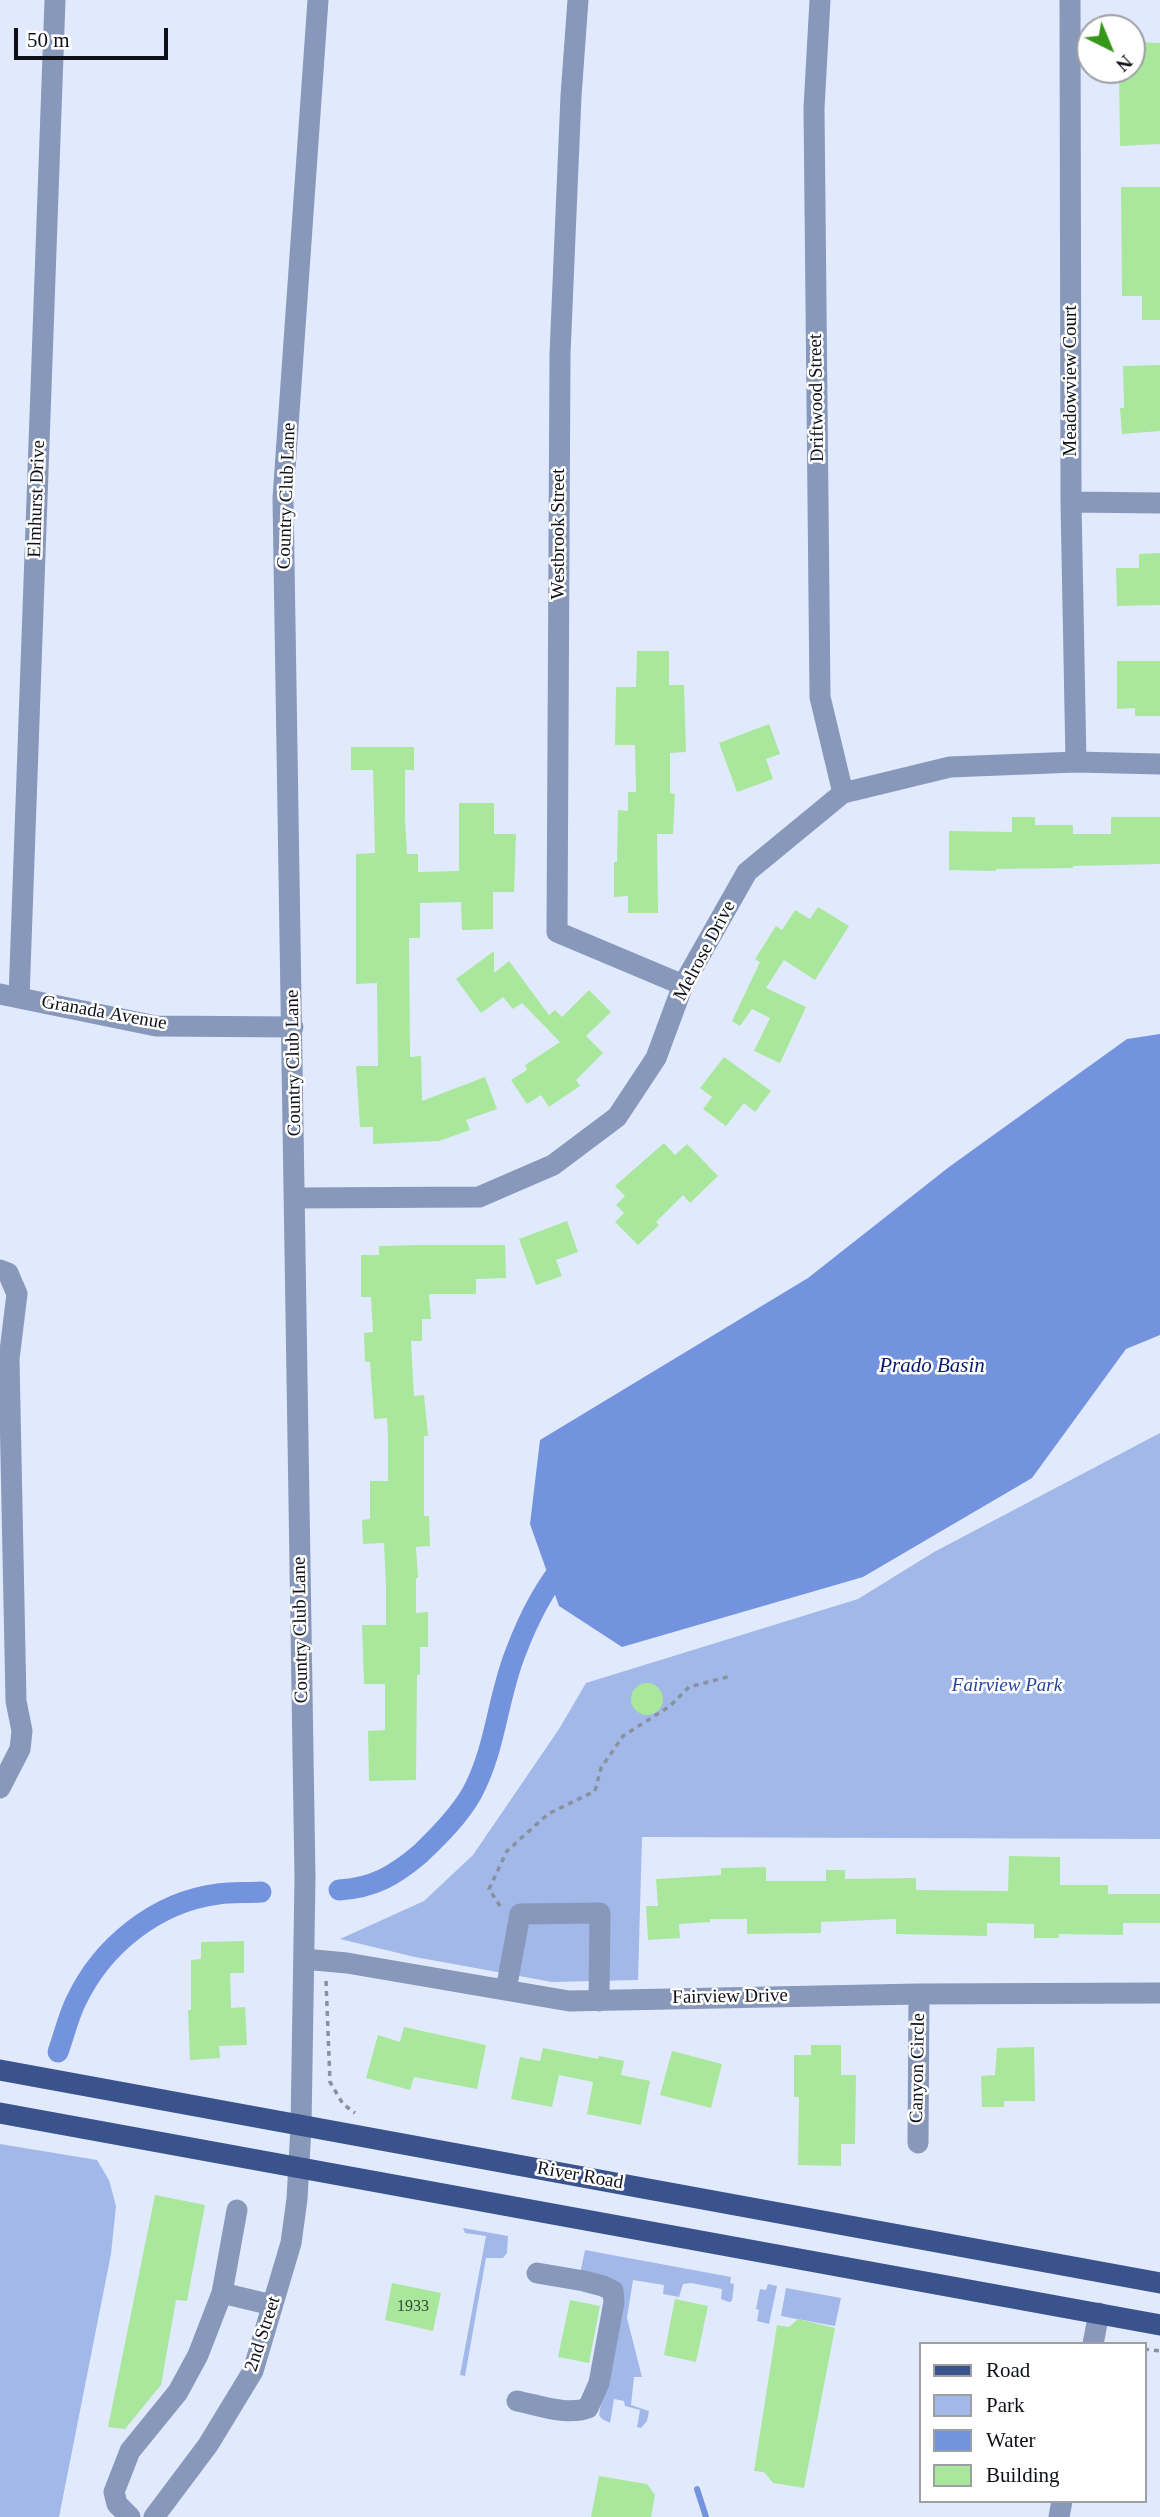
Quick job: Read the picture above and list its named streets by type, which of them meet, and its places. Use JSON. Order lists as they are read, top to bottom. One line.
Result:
{"streets":{"main road":["River Road"],"street":["Meadowview Court","Driftwood Street","Country Club Lane","Elmhurst Drive","Westbrook Street","Melrose Drive","Granada Avenue","Fairview Drive","Canyon Circle","2nd Street"]},"crossings":[["Meadowview Court","Melrose Drive"],["Driftwood Street","Melrose Drive"],["Country Club Lane","Melrose Drive"],["Country Club Lane","Granada Avenue"],["Country Club Lane","Fairview Drive"],["Country Club Lane","River Road"],["Country Club Lane","2nd Street"],["Elmhurst Drive","Granada Avenue"],["Westbrook Street","Melrose Drive"],["Fairview Drive","Canyon Circle"],["River Road","2nd Street"]],"water":["Prado Basin"],"parks":["Fairview Park"],"house_numbers":["1933"],"legend":["Road","Park","Water","Building"],"scale_bar":"50 m","north":"bottom right"}
